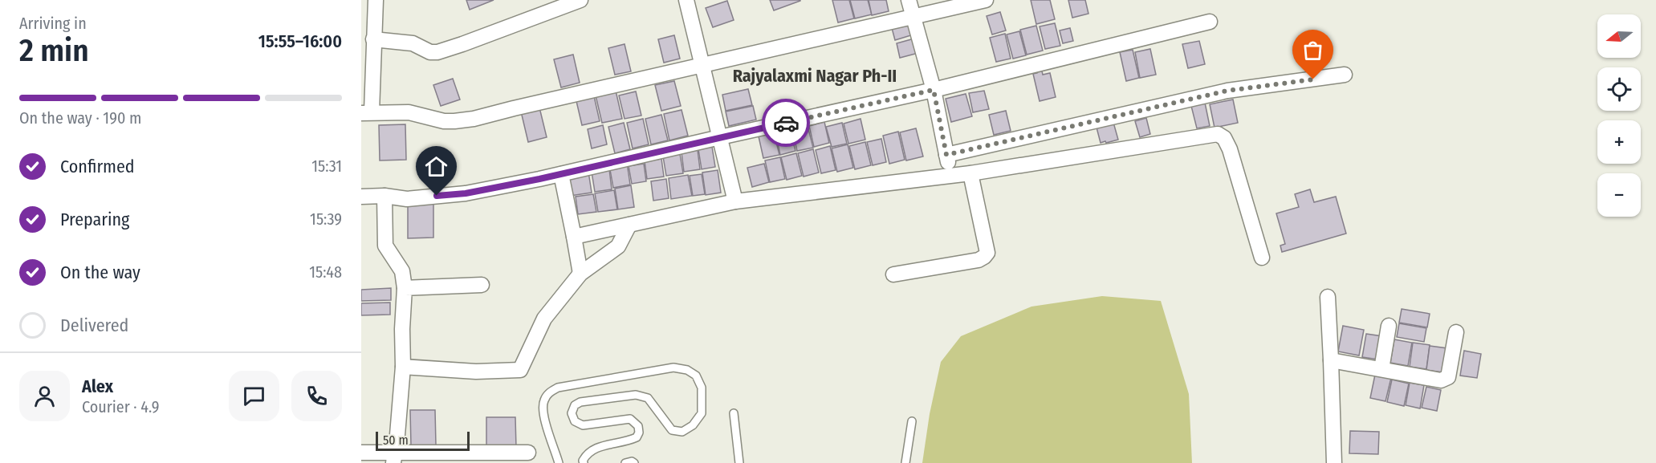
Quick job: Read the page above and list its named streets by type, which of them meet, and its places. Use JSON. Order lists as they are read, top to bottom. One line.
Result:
{"districts":["Rajyalaxmi Nagar Ph-II"],"scale_bar":"50 m","north":"left","page":{"heading":["2 min","Arriving in","15:55–16:00"],"panel":["Alex","Courier · 4.9"],"map_buttons":["+","−"],"bar":"On the way · 190 m","list":[["Confirmed","15:31"],["Preparing","15:39"],["On the way","15:48"],"Delivered"],"scale":"50 m"}}
